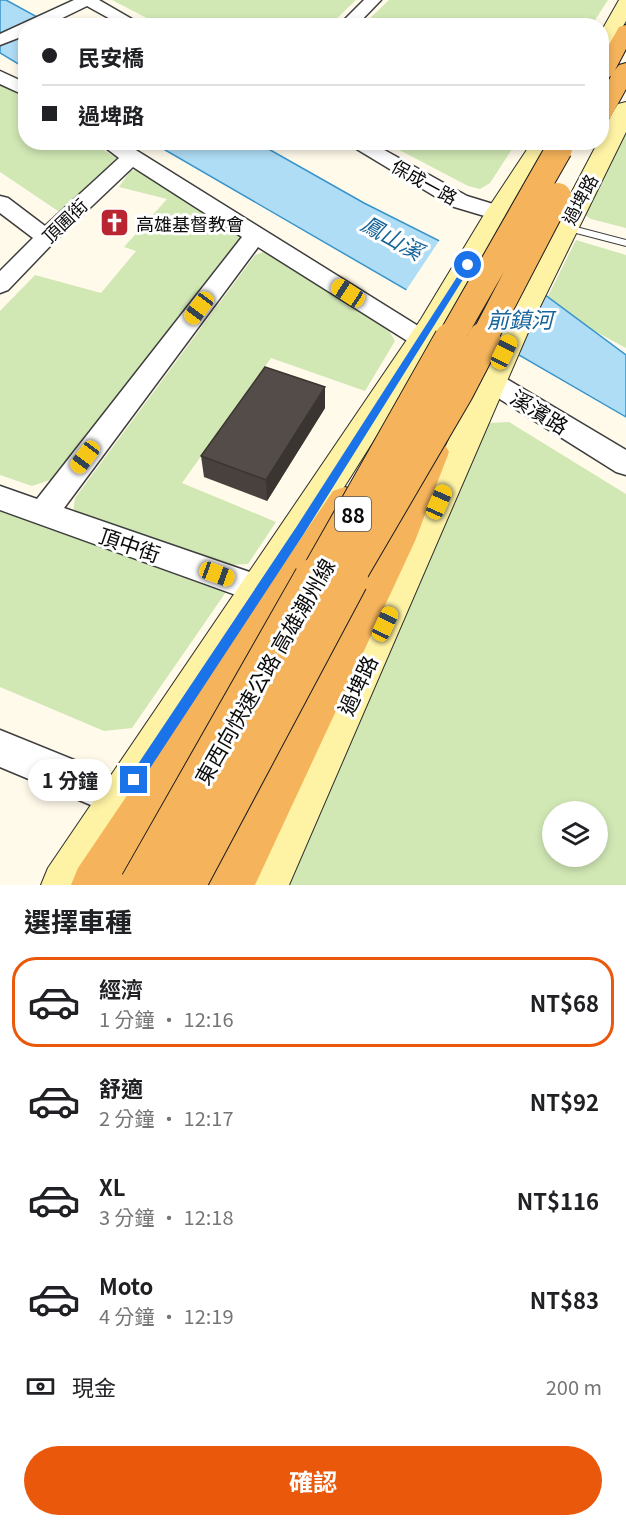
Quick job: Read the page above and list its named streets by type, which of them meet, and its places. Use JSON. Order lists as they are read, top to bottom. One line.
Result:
{"streets":{"highway":["88","東西向快速公路 高雄潮州線"],"main road":["過埤路"],"street":["保成一路","頂圃街","溪濱路","頂中街"]},"crossings":[["過埤路","溪濱路"],["過埤路","東西向快速公路 高雄潮州線"],["頂圃街","溪濱路"],["溪濱路","東西向快速公路 高雄潮州線"]],"water":["鳳山溪","前鎮河"],"places":{"church":["高雄基督教會"]},"page":{"banner":["民安橋","過埤路"],"bubble":"1 分鐘","heading":"選擇車種","list":[{"name":"經濟","note":"1 分鐘 · 12:16","value":"NT$68"},{"name":"舒適","note":"2 分鐘 · 12:17","value":"NT$92"},{"name":"XL","note":"3 分鐘 · 12:18","value":"NT$116"},{"name":"Moto","note":"4 分鐘 · 12:19","value":"NT$83"}],"pay":["現金","200 m"],"buttons":"確認"}}
